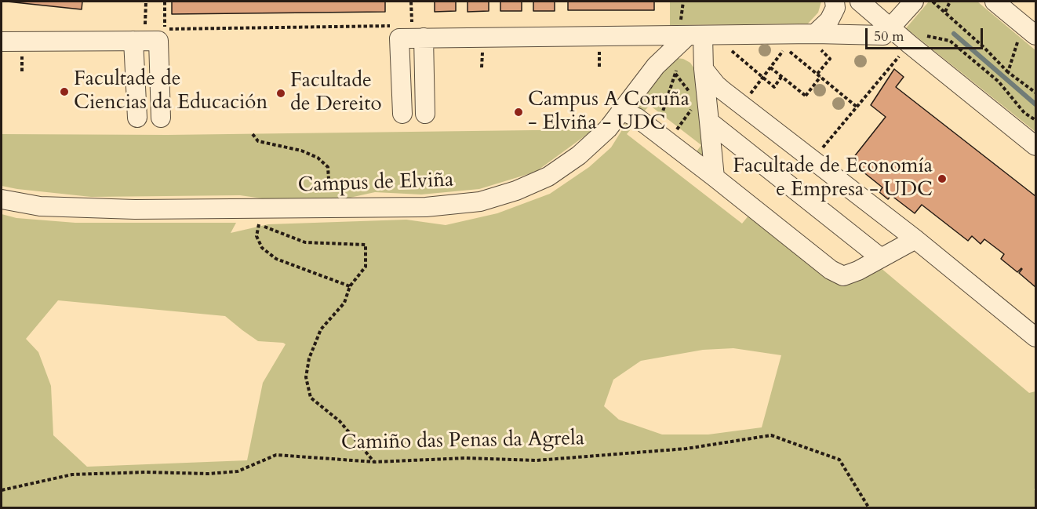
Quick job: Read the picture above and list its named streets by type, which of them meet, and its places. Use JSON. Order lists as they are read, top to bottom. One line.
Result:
{"streets":{"street":["Campus de Elviña"],"path":["Camiño das Penas da Agrela"]},"places":["Facultade de Ciencias da Educación","Facultade de Dereito","Campus A Coruña - Elviña - UDC","Facultade de Economía e Empresa - UDC"],"scale_bar":"50 m"}
